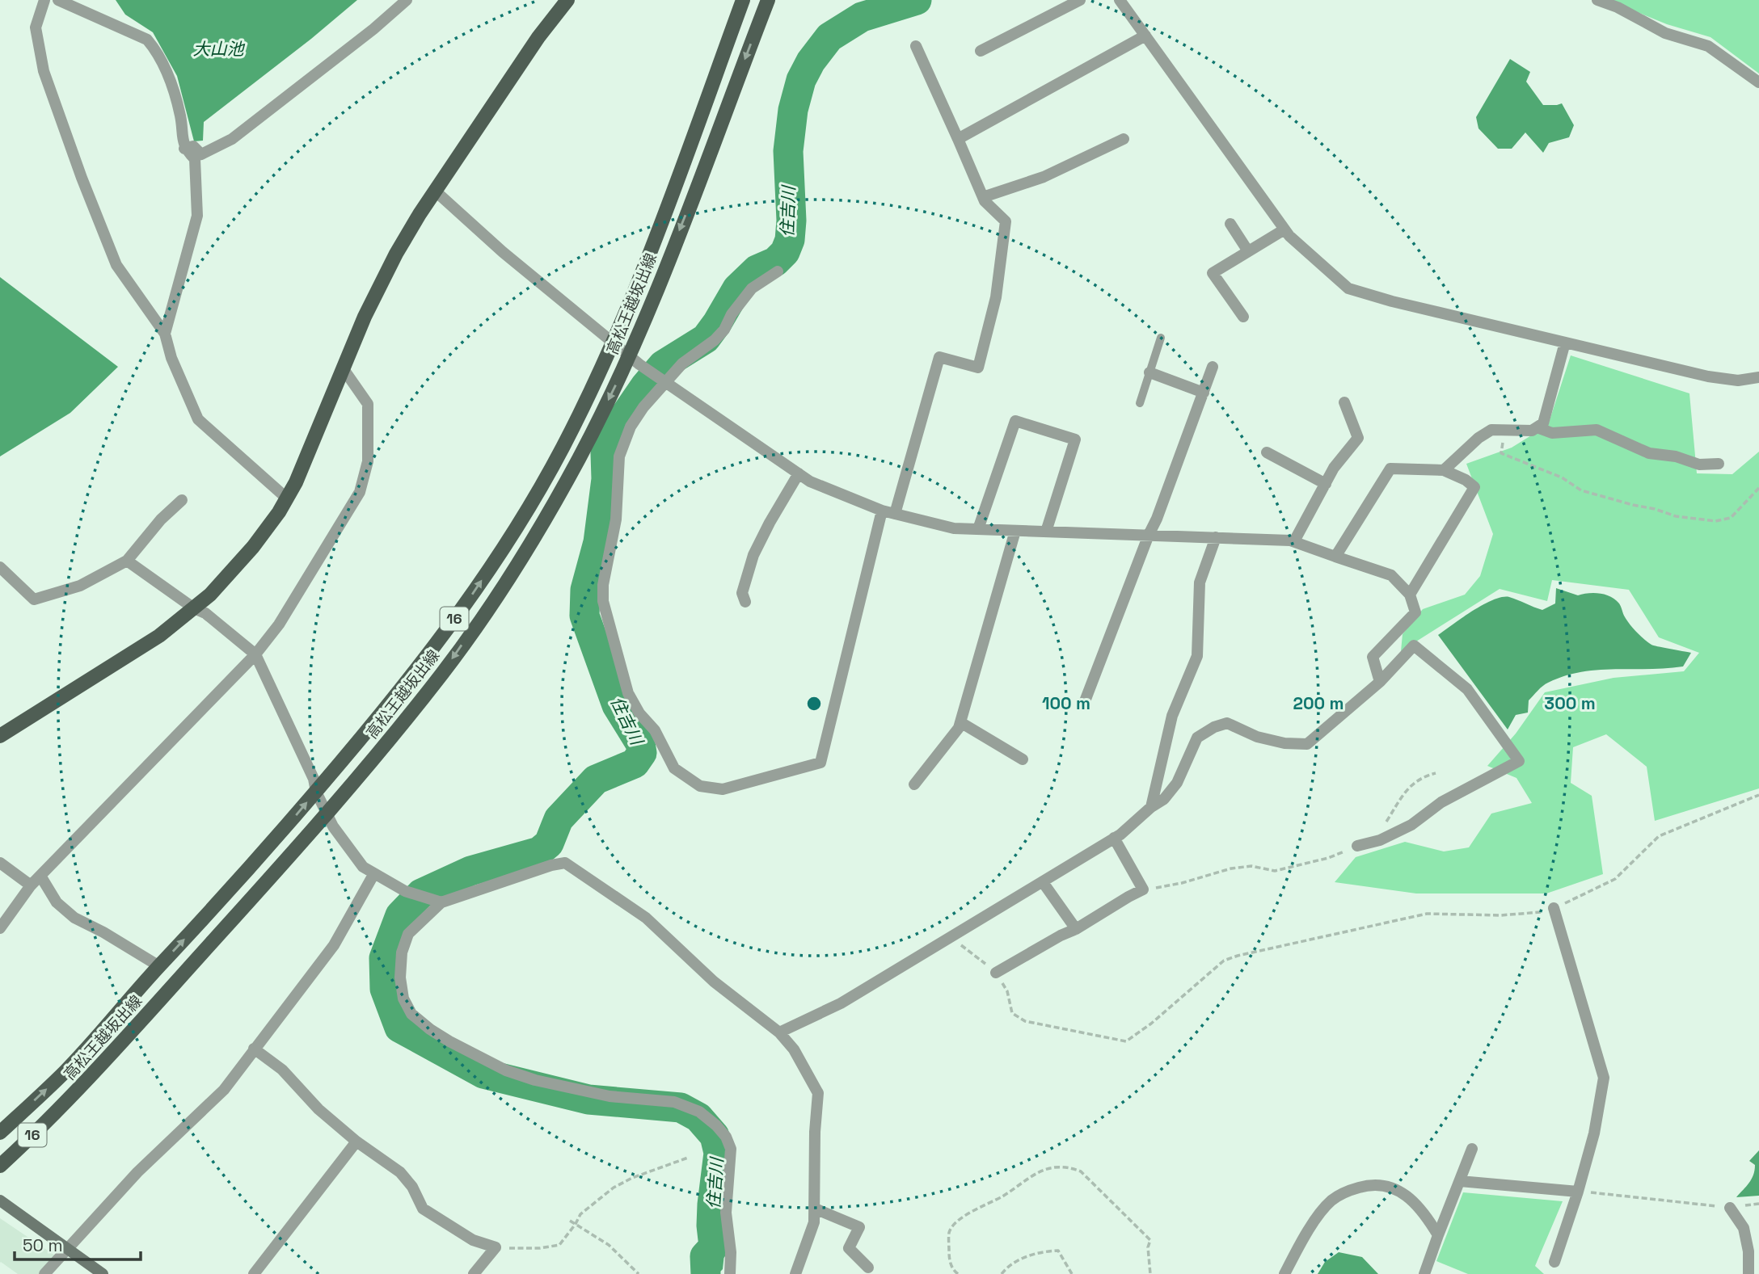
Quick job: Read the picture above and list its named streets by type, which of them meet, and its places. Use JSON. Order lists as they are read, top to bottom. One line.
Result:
{"streets":{"main road":["高松王越坂出線","16"]},"water":["大山池","住吉川"],"scale_bar":"50 m","rings":["100 m","200 m","300 m"]}
